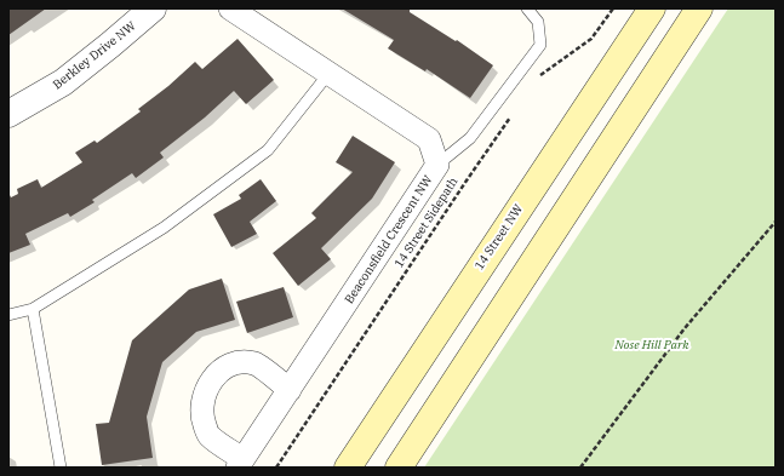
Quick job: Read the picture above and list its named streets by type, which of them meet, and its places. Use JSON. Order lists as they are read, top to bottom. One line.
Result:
{"streets":{"main road":["14 Street NW"],"street":["Berkley Drive NW","Beaconsfield Crescent NW"],"path":["14 Street Sidepath"]},"parks":["Nose Hill Park"]}
